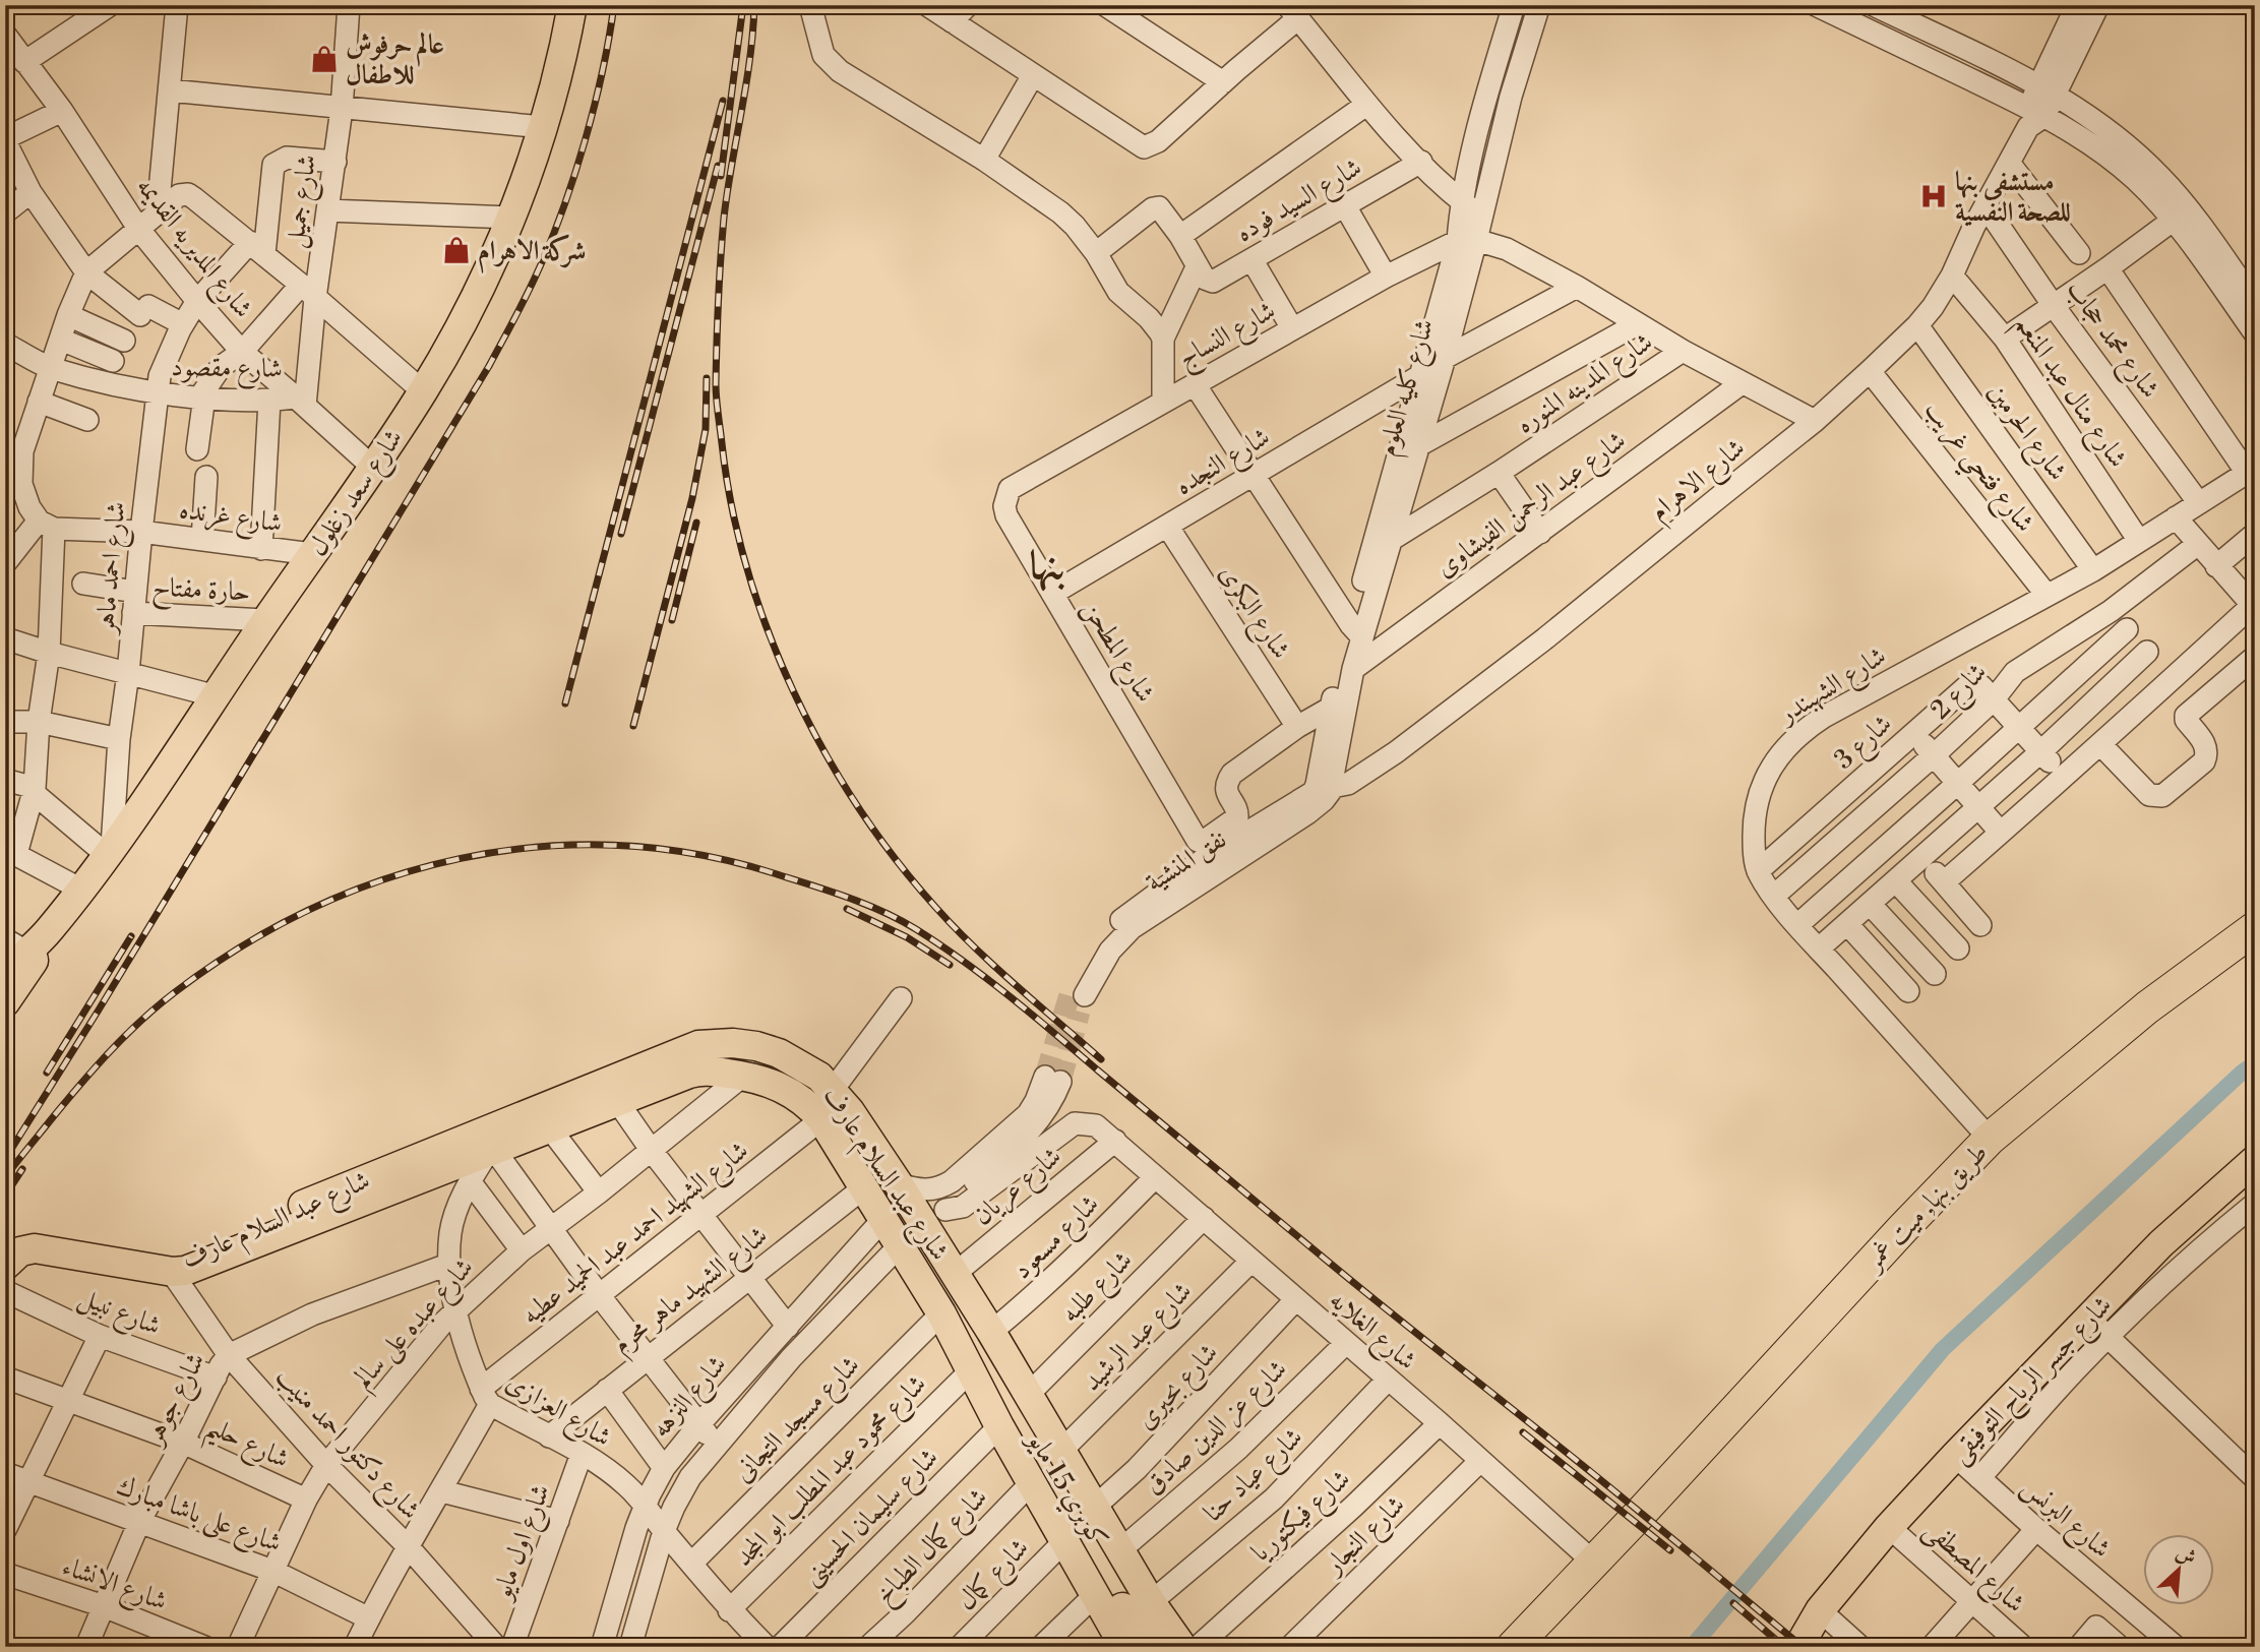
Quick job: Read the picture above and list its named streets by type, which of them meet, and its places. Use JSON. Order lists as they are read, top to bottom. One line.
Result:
{"streets":{"highway":["طريق بنها, ميت غمر"],"main road":["شارع سعد زغلول","شارع عبد السلام عارف","شارع جسر الرياح التوفيقى","كوبري 15 مايو"],"street":["شارع السيد فوده","شارع جميل","شارع المديريه القديمه","شارع النساج","شارع محمد حجاب","شارع مقصود","شارع المدينه المنوره","شارع كليه العلوم","شارع منال عبد المنعم","شارع الحرمين","شارع النجده","شارع فتحي غريب","شارع الاهرام","شارع عبد الرحمن الفيشاوى","شارع غرنده","شارع احمد ماهر","حارة مفتاح","شارع البكرى","شارع المطحن","شارع الشهبندر","شارع 2","شارع 3","نفق المنشية","شارع عريان","شارع الشهيد احمد عبد الحميد عطيه","شارع مسعود","شارع طلبه","شارع الشهيد ماهر محرم","شارع نبيل","شارع عبده على سالم","شارع الغلايه","شارع عبد الرشيد","شارع بحيرى","شارع النزهه","شارع جوهر","شارع العزازى","شارع مسجد التجانى","شارع عز الدين صادق","شارع حليم","شارع دكتور احمد منيب","شارع محمود عبد المطلب ابو المجد","شارع عياد حنا","شارع على باشا مبارك","شارع فيكتوريا","شارع سليمان الحسينى","شارع البرنس","شارع النجار","شارع اول مايو","شارع كمال الطباخ","شارع المصطفى","شارع كمال","شارع الانشاء"]},"crossings":[["شارع جميل","شارع المديريه القديمه"],["شارع جميل","شارع مقصود"],["شارع المديريه القديمه","شارع مقصود"],["شارع المديريه القديمه","شارع سعد زغلول"],["شارع المديريه القديمه","شارع احمد ماهر"],["شارع النساج","شارع كليه العلوم"],["شارع النساج","شارع المطحن"],["شارع محمد حجاب","شارع الاهرام"],["شارع محمد حجاب","شارع الشهبندر"],["شارع مقصود","شارع احمد ماهر"],["شارع المدينه المنوره","شارع كليه العلوم"],["شارع المدينه المنوره","شارع الاهرام"],["شارع المدينه المنوره","شارع عبد الرحمن الفيشاوى"],["شارع كليه العلوم","شارع النجده"],["شارع كليه العلوم","شارع الاهرام"],["شارع كليه العلوم","شارع عبد الرحمن الفيشاوى"],["شارع كليه العلوم","نفق المنشية"],["شارع منال عبد المنعم","شارع الاهرام"],["شارع منال عبد المنعم","شارع الشهبندر"],["شارع الحرمين","شارع الاهرام"],["شارع الحرمين","شارع الشهبندر"],["شارع النجده","شارع البكرى"],["شارع النجده","شارع المطحن"],["شارع فتحي غريب","شارع الاهرام"],["شارع فتحي غريب","شارع الشهبندر"],["شارع الاهرام","نفق المنشية"],["شارع سعد زغلول","شارع غرنده"],["شارع سعد زغلول","شارع احمد ماهر"],["شارع سعد زغلول","حارة مفتاح"],["شارع غرنده","شارع احمد ماهر"],["شارع احمد ماهر","حارة مفتاح"],["شارع البكرى","شارع المطحن"],["شارع الشهبندر","شارع 2"],["شارع الشهبندر","شارع 3"],["شارع الشهبندر","طريق بنها, ميت غمر"],["شارع 2","شارع 3"],["شارع عبد السلام عارف","شارع عريان"],["شارع عبد السلام عارف","شارع الشهيد احمد عبد الحميد عطيه"],["شارع عبد السلام عارف","شارع مسعود"],["شارع عبد السلام عارف","شارع طلبه"],["شارع عبد السلام عارف","شارع الشهيد ماهر محرم"],["شارع عبد السلام عارف","شارع عبده على سالم"],["شارع عبد السلام عارف","شارع عبد الرشيد"],["شارع عبد السلام عارف","شارع بحيرى"],["شارع عبد السلام عارف","شارع النزهه"],["شارع عبد السلام عارف","شارع العزازى"],["شارع عبد السلام عارف","شارع مسجد التجانى"],["شارع عبد السلام عارف","شارع عز الدين صادق"],["شارع عبد السلام عارف","شارع دكتور احمد منيب"],["شارع عبد السلام عارف","شارع محمود عبد المطلب ابو المجد"],["شارع عبد السلام عارف","شارع عياد حنا"],["شارع عبد السلام عارف","كوبري 15 مايو"],["شارع عبد السلام عارف","شارع سليمان الحسينى"],["شارع عبد السلام عارف","شارع كمال الطباخ"],["شارع عبد السلام عارف","شارع كمال"],["شارع عريان","شارع الغلايه"],["شارع الشهيد احمد عبد الحميد عطيه","شارع العزازى"],["شارع مسعود","شارع الغلايه"],["شارع مسعود","كوبري 15 مايو"],["شارع طلبه","شارع الغلايه"],["شارع الشهيد ماهر محرم","شارع العزازى"],["شارع نبيل","شارع جوهر"],["شارع عبده على سالم","شارع العزازى"],["شارع عبده على سالم","شارع حليم"],["شارع عبده على سالم","شارع دكتور احمد منيب"],["شارع عبده على سالم","شارع على باشا مبارك"],["شارع الغلايه","شارع عبد الرشيد"],["شارع الغلايه","شارع بحيرى"],["شارع الغلايه","شارع عز الدين صادق"],["شارع الغلايه","شارع عياد حنا"],["شارع الغلايه","شارع فيكتوريا"],["شارع الغلايه","شارع النجار"],["شارع عبد الرشيد","كوبري 15 مايو"],["شارع عبد الرشيد","شارع كمال الطباخ"],["شارع جسر الرياح التوفيقى","شارع البرنس"],["شارع جسر الرياح التوفيقى","شارع المصطفى"],["شارع النزهه","شارع العزازى"],["شارع جوهر","شارع العزازى"],["شارع جوهر","شارع حليم"],["شارع جوهر","شارع دكتور احمد منيب"],["شارع جوهر","شارع على باشا مبارك"],["شارع جوهر","شارع الانشاء"],["شارع العزازى","شارع مسجد التجانى"],["شارع العزازى","شارع محمود عبد المطلب ابو المجد"],["شارع العزازى","شارع اول مايو"],["كوبري 15 مايو","شارع كمال الطباخ"]],"districts":["بنها"],"places":{"shop":["عالم حرفوش للاطفال","شركة الاهرام"],"hospital":["مستشفى بنها للصحة النفسية"]},"north":"top right"}
